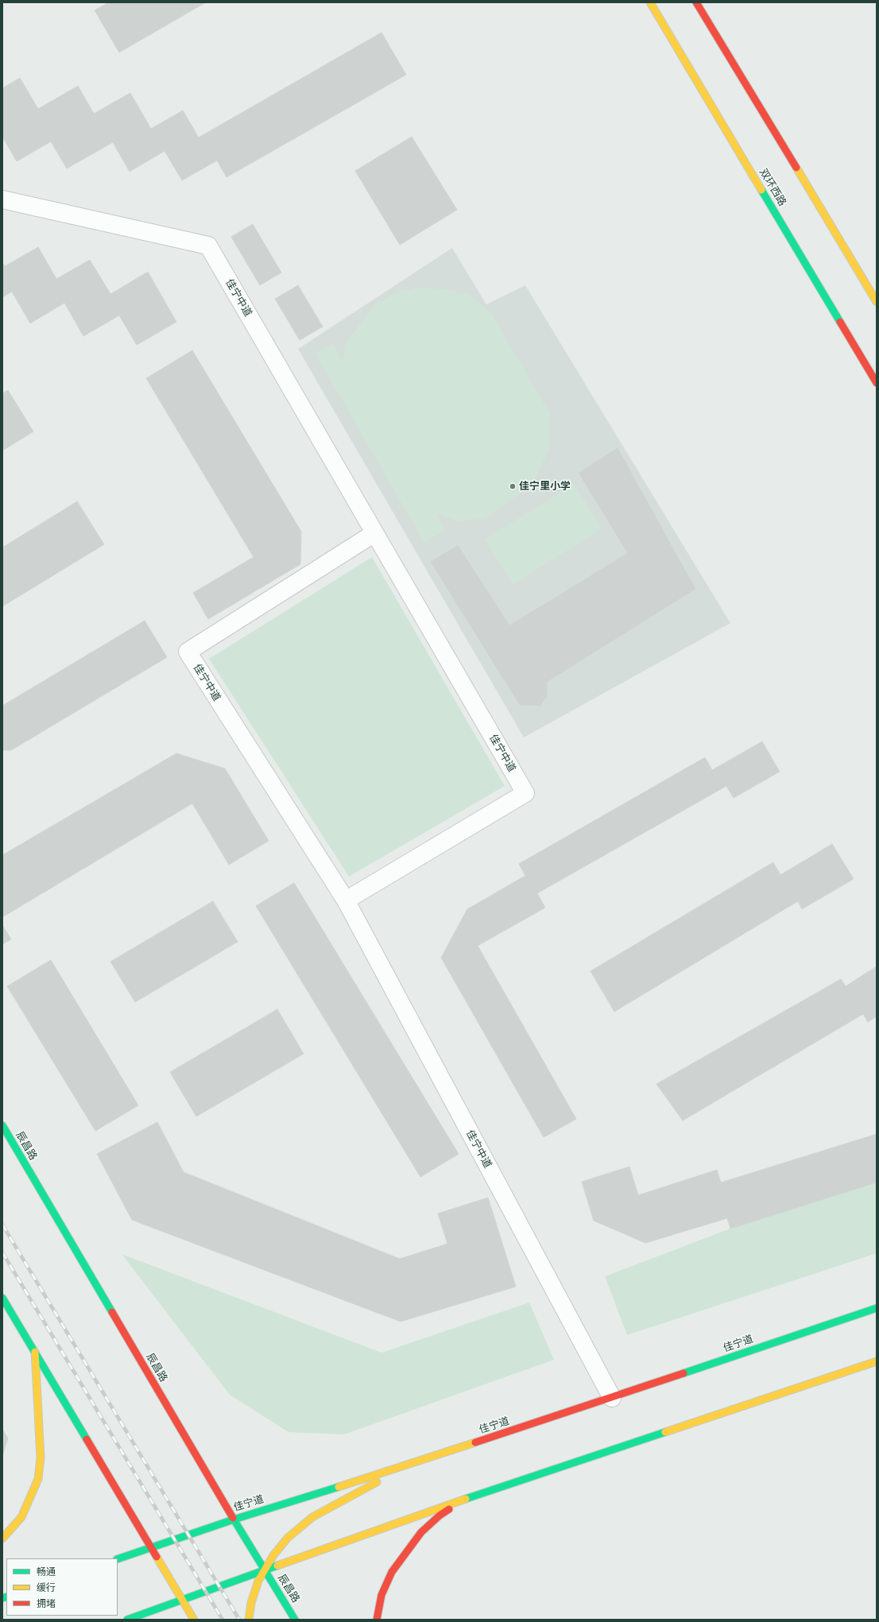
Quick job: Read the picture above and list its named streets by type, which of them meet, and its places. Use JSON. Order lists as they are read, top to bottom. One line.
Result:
{"streets":{"main road":["双环西路","辰昌路","佳宁道"],"street":["佳宁中道"]},"crossings":[["佳宁中道","佳宁道"],["辰昌路","佳宁道"]],"places":["佳宁里小学"],"legend":["畅通","缓行","拥堵"]}
